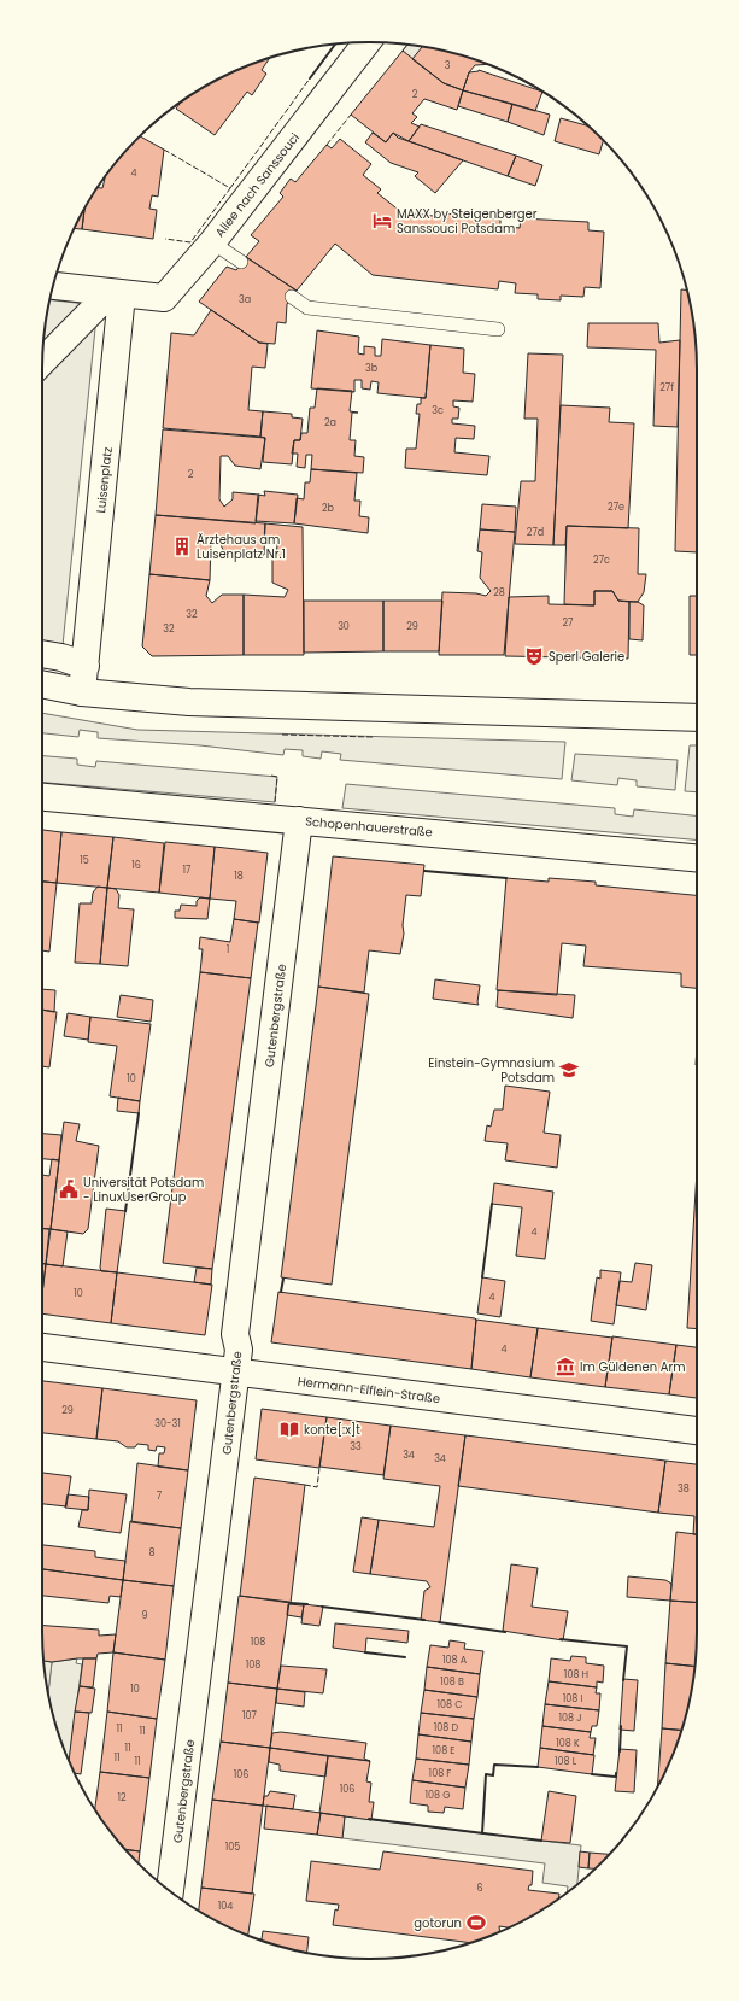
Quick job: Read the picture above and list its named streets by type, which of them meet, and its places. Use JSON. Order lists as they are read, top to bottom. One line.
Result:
{"streets":{"street":["Allee nach Sanssouci","Luisenplatz","Schopenhauerstraße","Gutenbergstraße","Hermann-Elflein-Straße"]},"crossings":[["Allee nach Sanssouci","Luisenplatz"],["Schopenhauerstraße","Gutenbergstraße"],["Gutenbergstraße","Hermann-Elflein-Straße"]],"places":{"hotel":["MAXX by Steigenberger Sanssouci Potsdam"],"building":["Ärztehaus am Luisenplatz Nr.1"],"theatre":["Sperl Galerie"],"school or university":["Einstein-Gymnasium Potsdam"],"public building":["Universität Potsdam - LinuxUserGroup"],"museum":["Im Güldenen Arm"],"library":["konte[:x]t"],"sports":["gotorun"]},"house_numbers":["3","2","4","3a","3b","27f","3c","2a","2","27e","2b","27d","27c","28","32","27","30","29","32","15","16","17","18","1","10","4","10","4","4","29","30-31","33","34","34","38","7","8","9","108","108 A","108","108 H","108 B","10","108 I","108 C","107","108 J","108 D","11","11","108 K","11","108 E","11","11","108 L","108 F","106","106","108 G","12","105","6","104"]}
